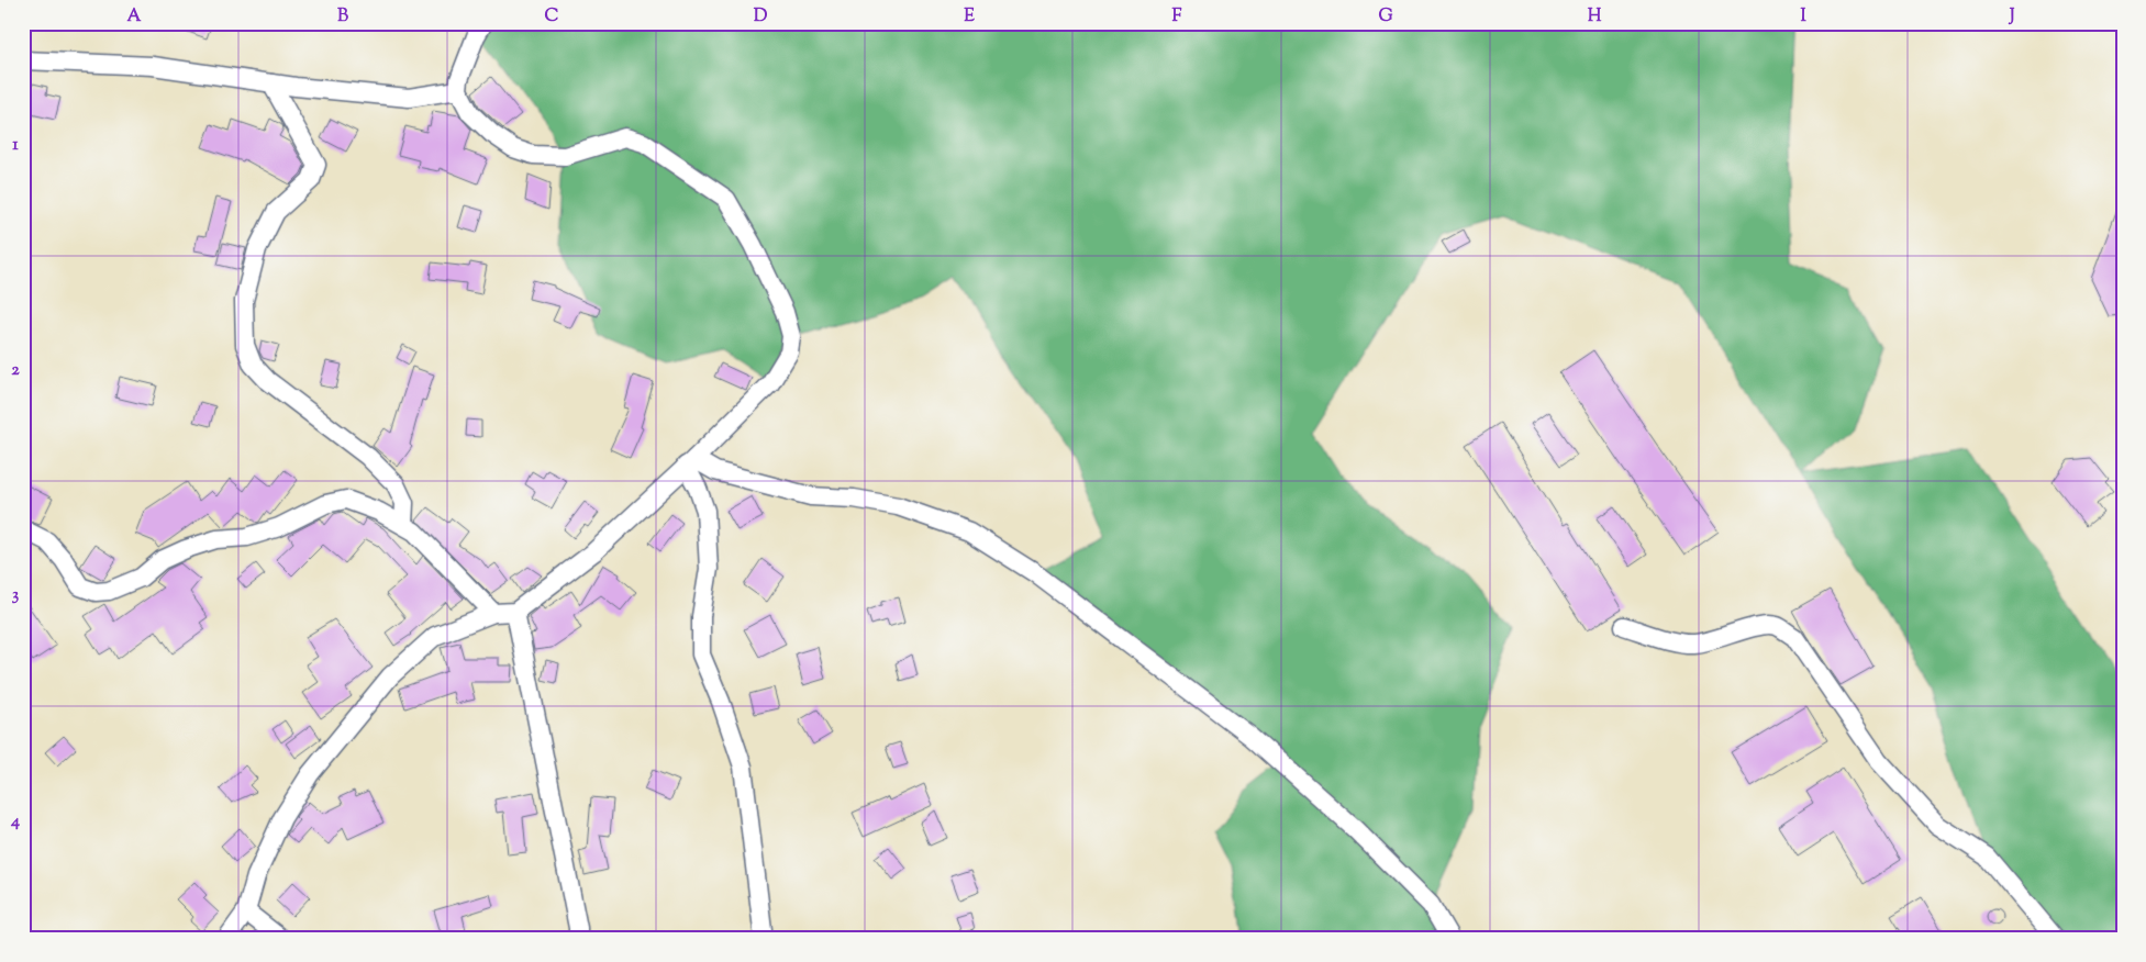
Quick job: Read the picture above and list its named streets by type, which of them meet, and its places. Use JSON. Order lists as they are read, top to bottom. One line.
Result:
{"grid":{"columns":["A","B","C","D","E","F","G","H","I","J"],"rows":["1","2","3","4"]}}
